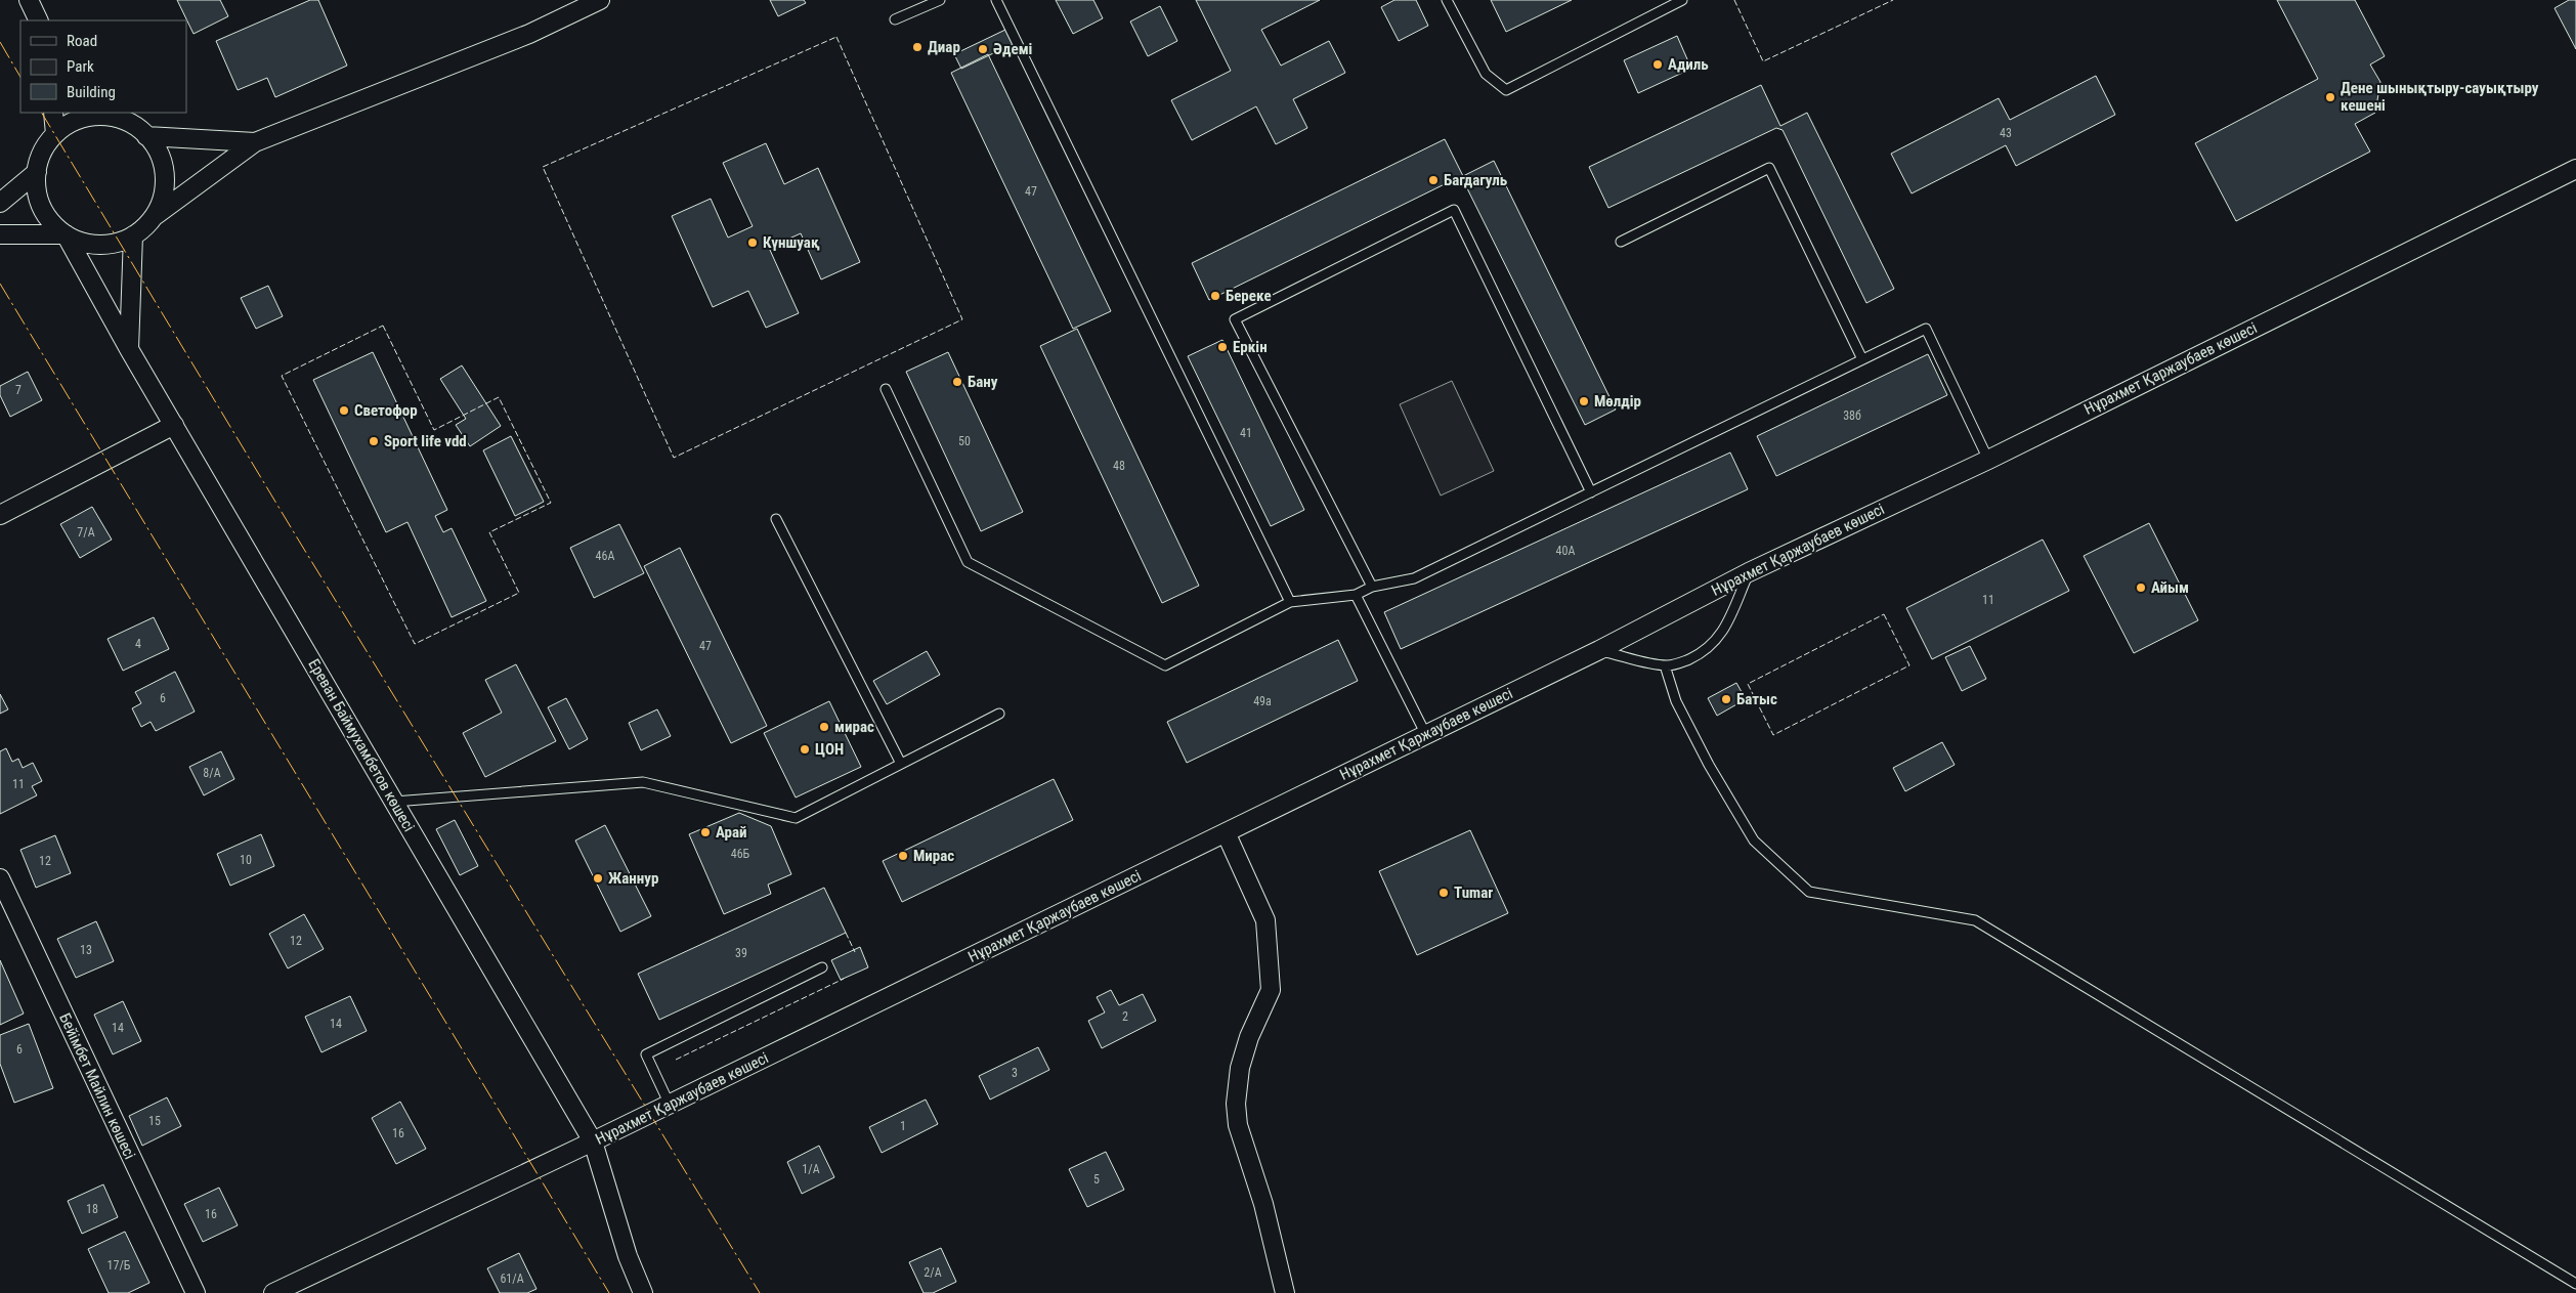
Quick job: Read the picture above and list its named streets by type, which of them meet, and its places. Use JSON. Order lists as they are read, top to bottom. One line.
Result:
{"streets":{"street":["Нұрахмет Қаржаубаев көшесі","Ереван Баймухамбетов көшесі","Бейімбет Майлин көшесі"]},"crossings":[["Нұрахмет Қаржаубаев көшесі","Ереван Баймухамбетов көшесі"]],"places":["Диар","Әдемі","Адиль","Дене шынықтыру-сауықтыру кешені","Багдагуль","Күншуақ","Береке","Еркін","Бану","Мөлдір","Светофор","Sport life vdd","Айым","Батыс","мирас","ЦОН","Арай","Мирас","Жаннур","Tumar"],"house_numbers":["43","47","7","38б","41","50","48","7/А","40А","46А","11","4","47","6","49а","8/А","11","46Б","10","12","12","13","39","2","14","14","6","3","15","1","16","1/А","5","18","16","17/Б","2/А","61/А"],"legend":["Road","Park","Building"]}
